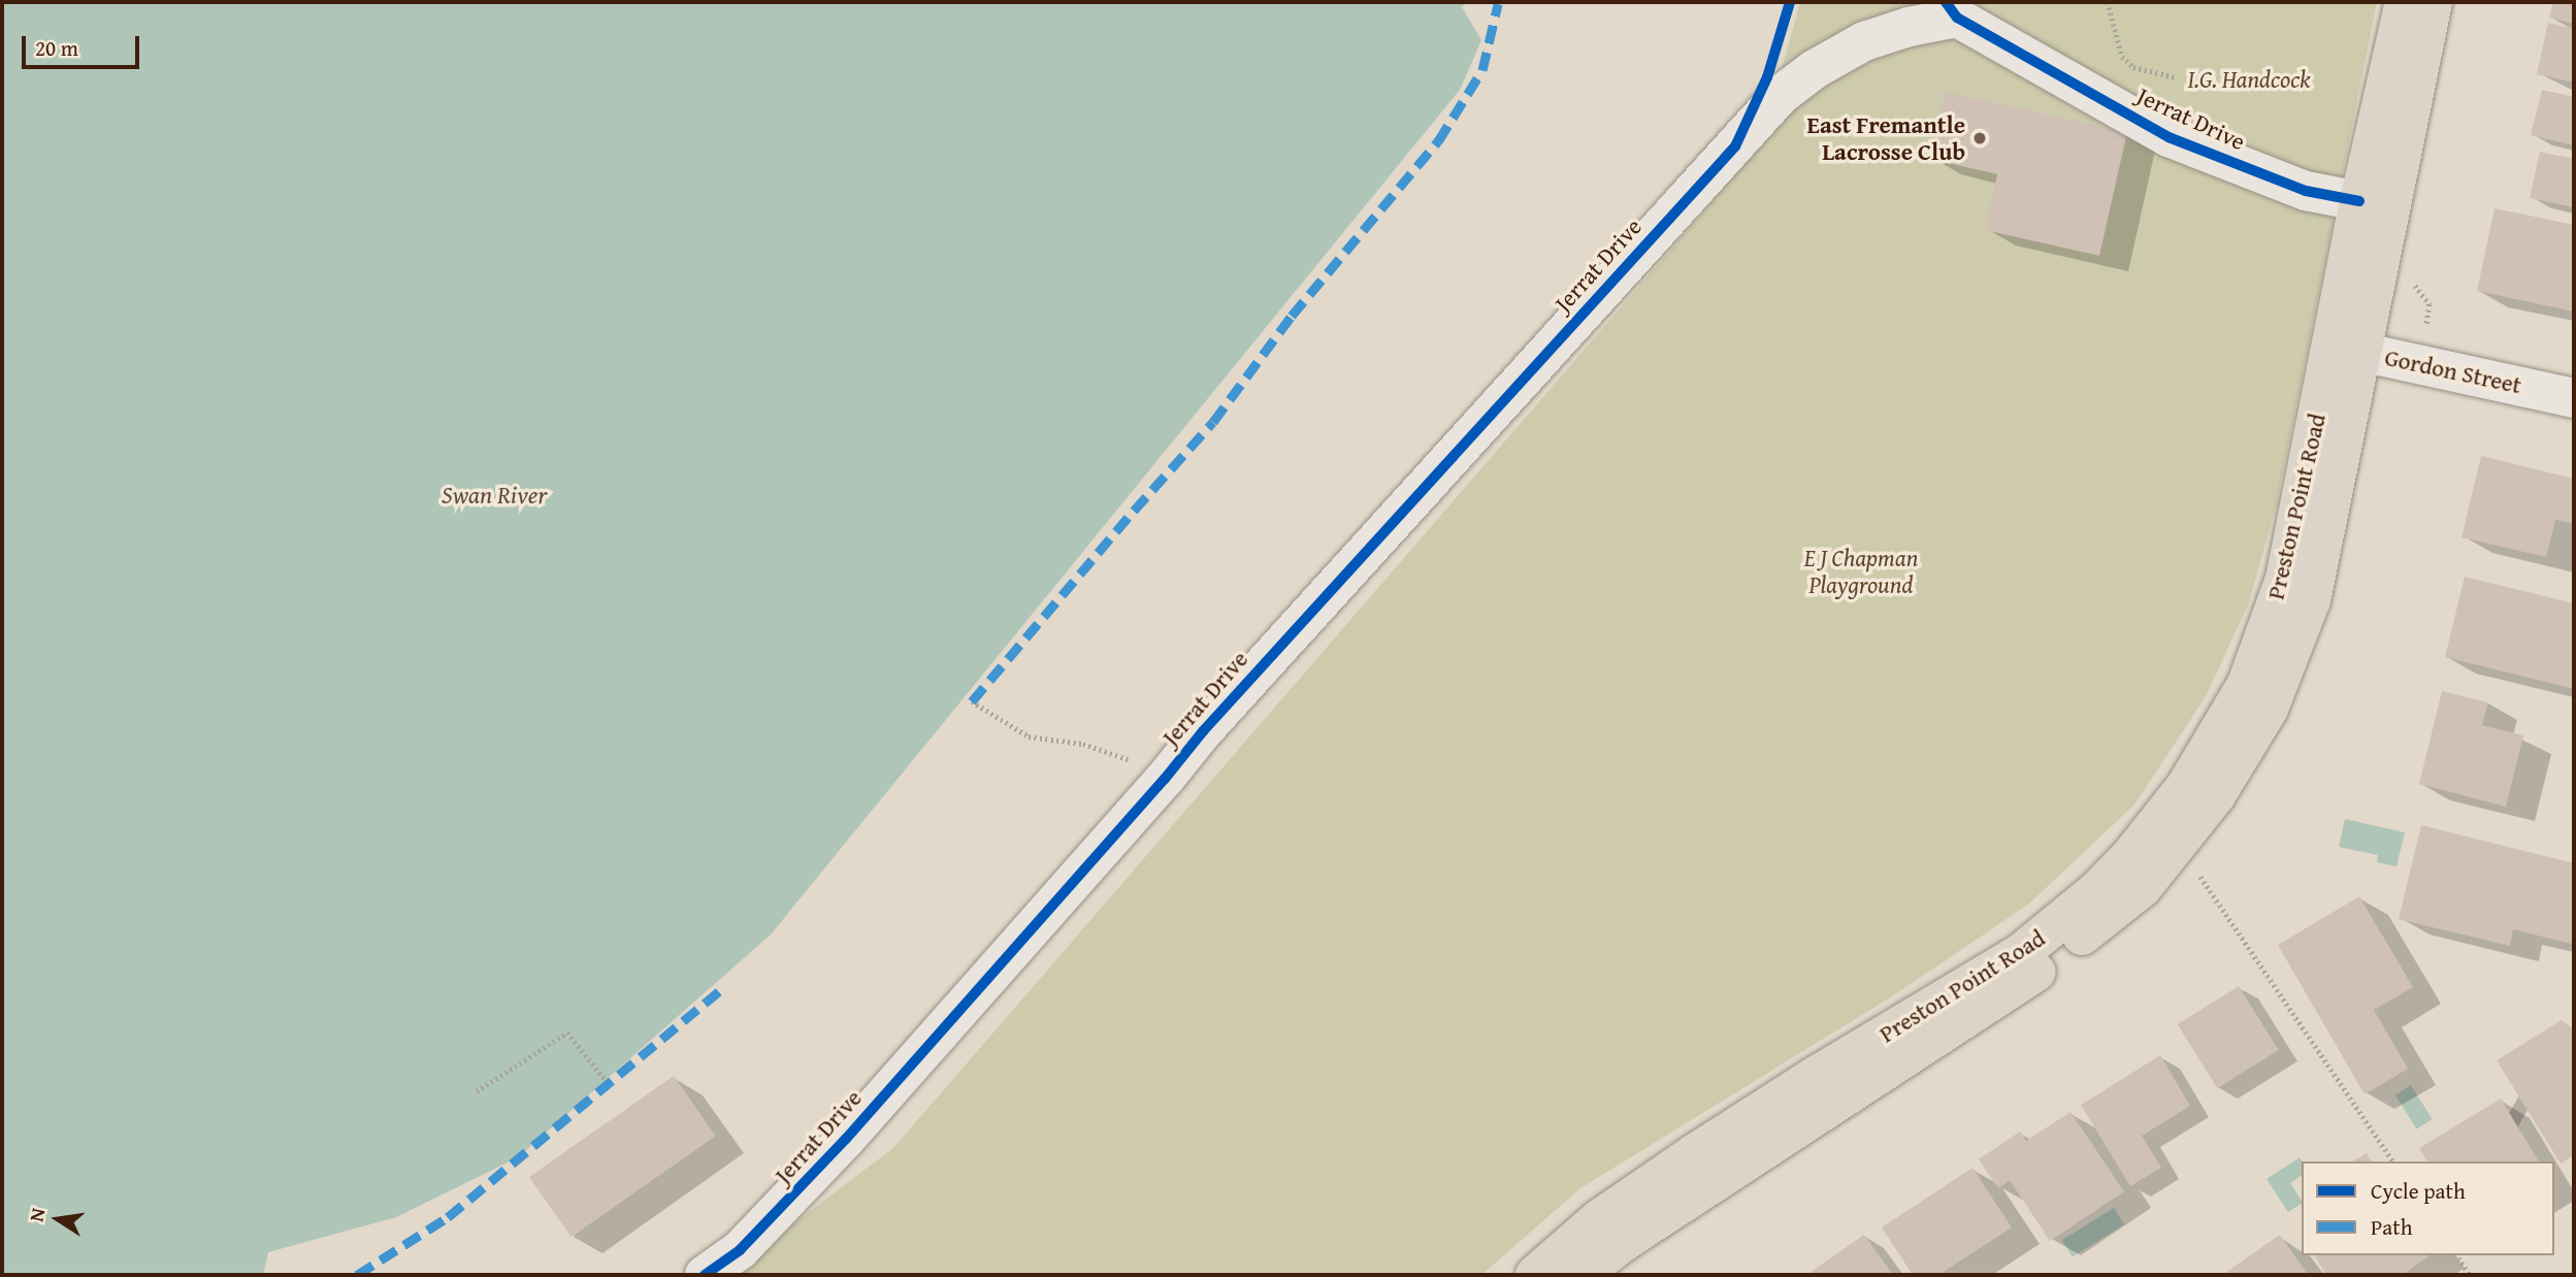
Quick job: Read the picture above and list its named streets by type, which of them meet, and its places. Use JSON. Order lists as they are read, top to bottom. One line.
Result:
{"streets":{"main road":["Preston Point Road"],"street":["Jerrat Drive","Gordon Street"]},"crossings":[["Jerrat Drive","Preston Point Road"],["Gordon Street","Preston Point Road"]],"water":["Swan River"],"parks":["I.G. Handcock","E J Chapman Playground"],"places":["East Fremantle Lacrosse Club"],"legend":["Cycle path","Path"],"scale_bar":"20 m","north":"left"}
